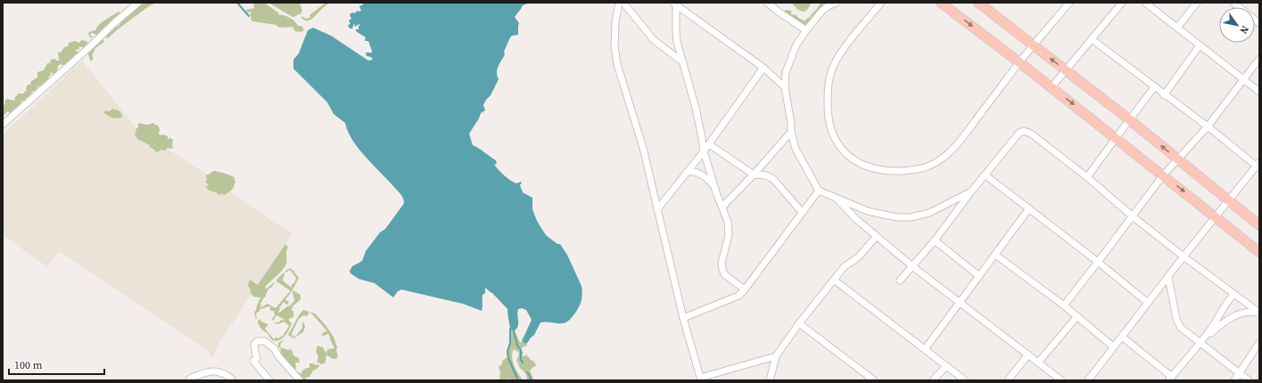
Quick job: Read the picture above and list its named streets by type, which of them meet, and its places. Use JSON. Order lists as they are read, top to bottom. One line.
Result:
{"scale_bar":"100 m","north":"bottom right"}
